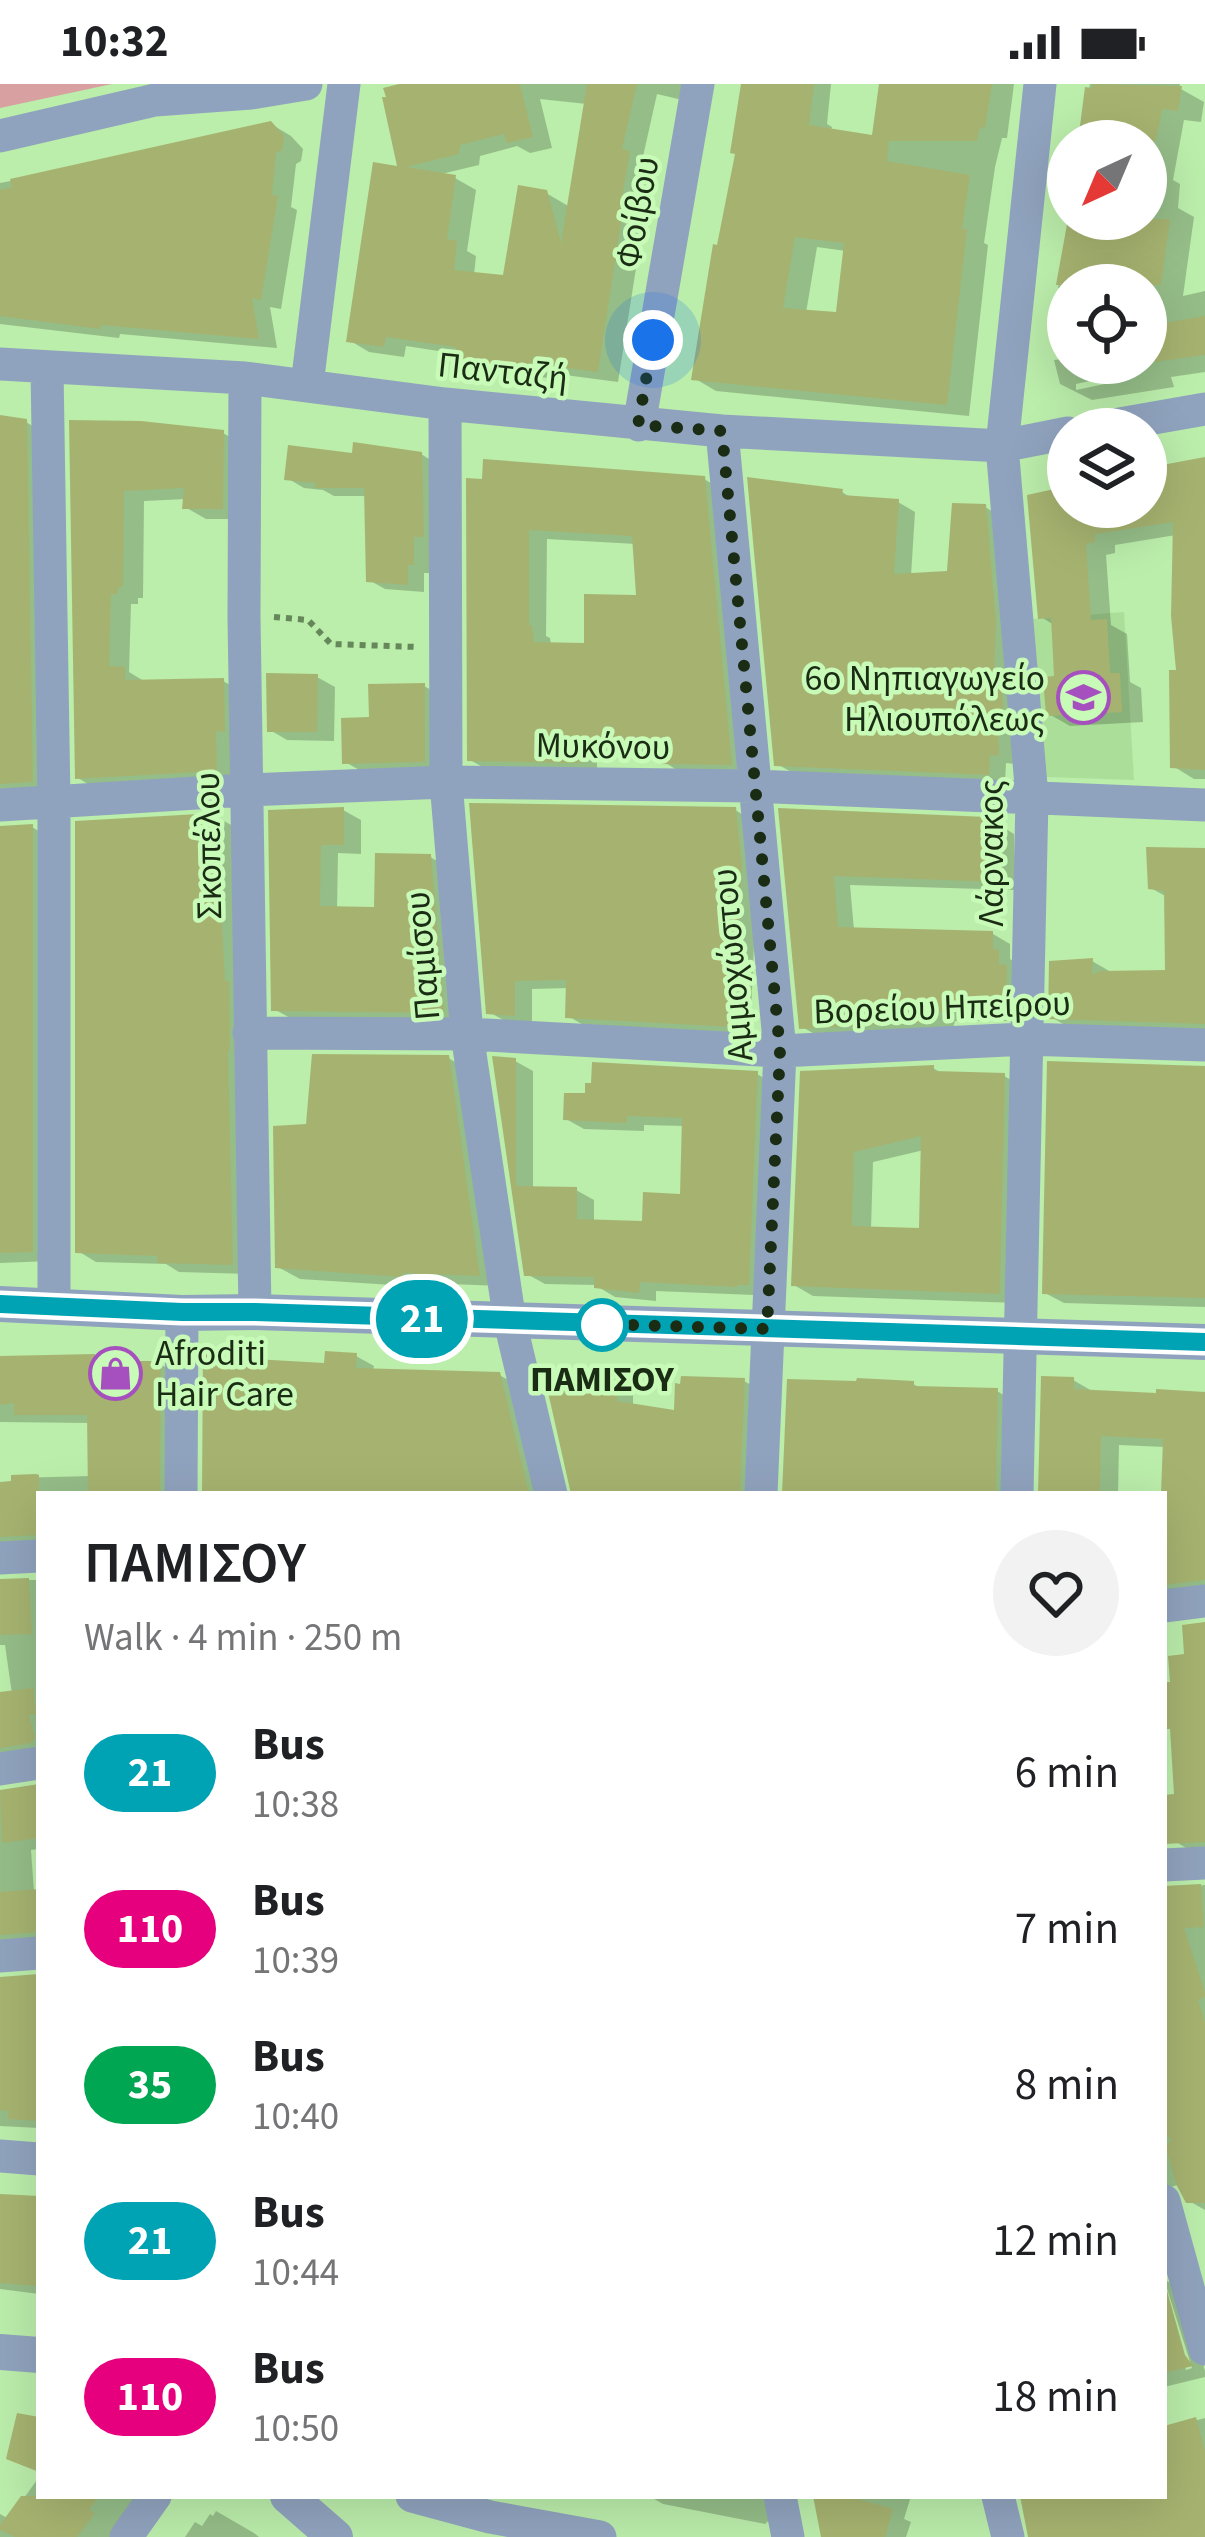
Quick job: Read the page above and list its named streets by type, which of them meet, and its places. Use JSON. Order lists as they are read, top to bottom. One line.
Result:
{"streets":{"street":["Φοίβου","Πανταζή","Μυκόνου","Σκοπέλου","Λάρνακος","Παμίσου","Αμμοχώστου","Βορείου Ηπείρου"]},"crossings":[["Φοίβου","Πανταζή"],["Πανταζή","Σκοπέλου"],["Πανταζή","Λάρνακος"],["Πανταζή","Παμίσου"],["Πανταζή","Αμμοχώστου"],["Μυκόνου","Σκοπέλου"],["Μυκόνου","Λάρνακος"],["Μυκόνου","Παμίσου"],["Μυκόνου","Αμμοχώστου"],["Σκοπέλου","Βορείου Ηπείρου"],["Λάρνακος","Βορείου Ηπείρου"],["Παμίσου","Βορείου Ηπείρου"],["Αμμοχώστου","Βορείου Ηπείρου"]],"places":{"school or university":["6ο Νηπιαγωγείο Ηλιουπόλεως"],"other":["ΠΑΜΙΣΟΥ"],"shop":["Afroditi Hair Care"]},"lines":["bus line 21"],"north":"bottom left","page":{"status":"10:32","on_map":"21","heading":["ΠΑΜΙΣΟΥ","Walk · 4 min · 250 m"],"list":[{"mark":"21","name":"Bus","note":"10:38","value":"6 min"},{"mark":"110","name":"Bus","note":"10:39","value":"7 min"},{"mark":"35","name":"Bus","note":"10:40","value":"8 min"},{"mark":"21","name":"Bus","note":"10:44","value":"12 min"},{"mark":"110","name":"Bus","note":"10:50","value":"18 min"}]}}
